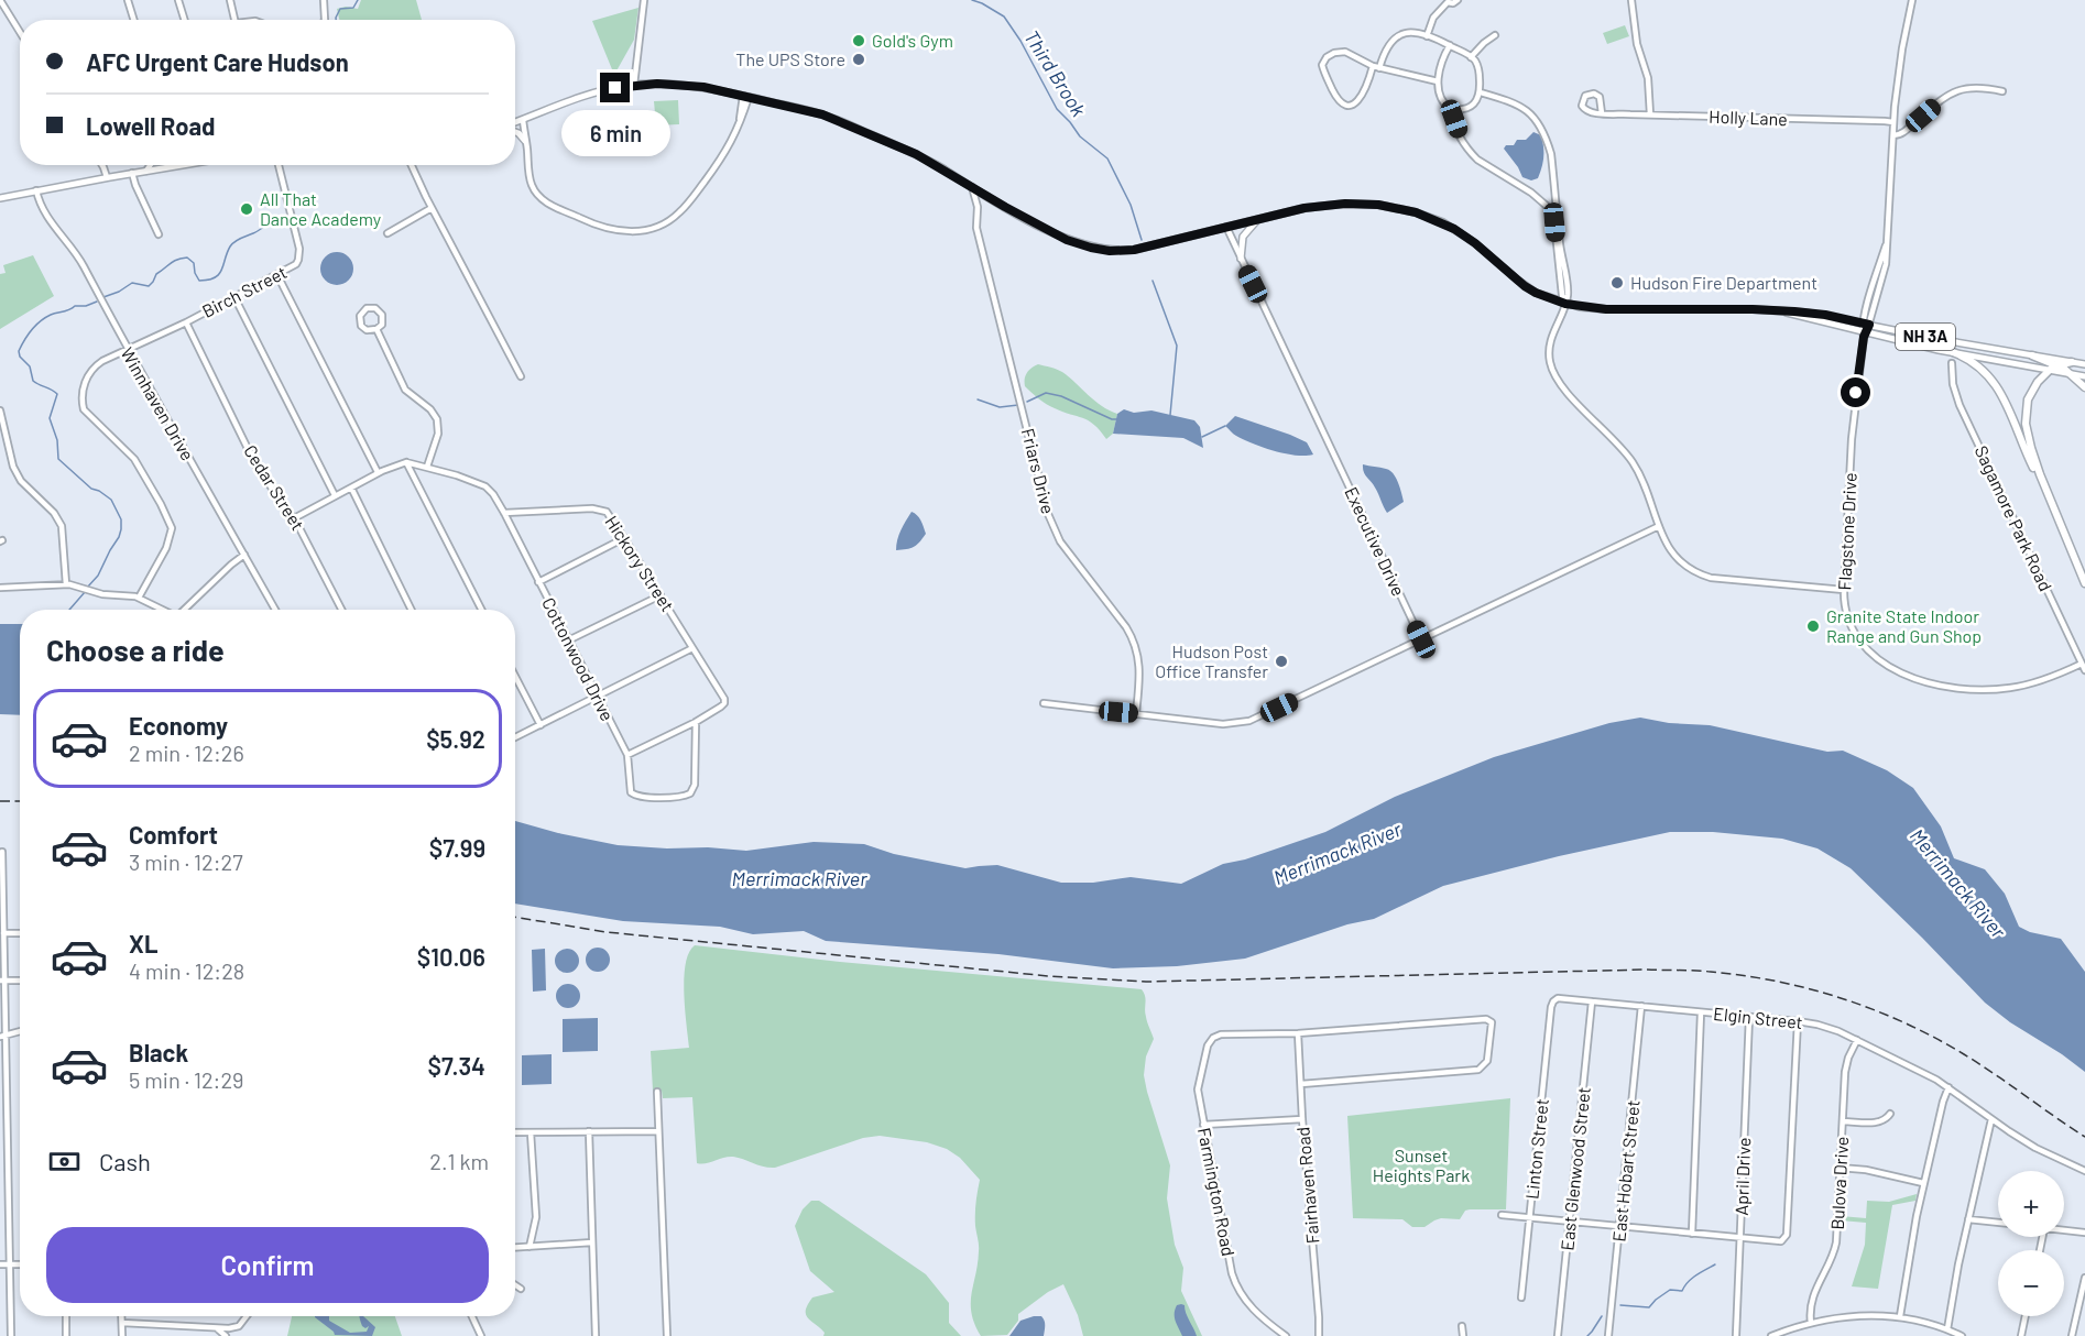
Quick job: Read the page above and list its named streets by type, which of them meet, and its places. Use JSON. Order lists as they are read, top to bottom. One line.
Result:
{"streets":{"main road":["NH 3A"],"street":["Holly Lane","Birch Street","Winnhaven Drive","Friars Drive","Cedar Street","Sagamore Park Road","Flagstone Drive","Executive Drive","Hickory Street","Cottonwood Drive","Elgin Street","Linton Street","East Glenwood Street","East Hobart Street","April Drive","Bulova Drive","Fairhaven Road","Farmington Road"]},"crossings":[["Holly Lane","Flagstone Drive"],["Birch Street","Winnhaven Drive"],["Birch Street","Cedar Street"],["NH 3A","Friars Drive"],["NH 3A","Flagstone Drive"],["NH 3A","Executive Drive"],["Sagamore Park Road","Flagstone Drive"],["Hickory Street","Cottonwood Drive"],["Elgin Street","Linton Street"],["Elgin Street","East Glenwood Street"],["Elgin Street","East Hobart Street"],["Elgin Street","April Drive"],["Elgin Street","Bulova Drive"],["Fairhaven Road","Farmington Road"]],"water":["Third Brook","Merrimack River"],"parks":["Sunset Heights Park"],"places":["Gold's Gym","The UPS Store","All That Dance Academy","Hudson Fire Department","Granite State Indoor Range and Gun Shop","Hudson Post Office Transfer"],"page":{"banner":["AFC Urgent Care Hudson","Lowell Road"],"bubble":"6 min","heading":"Choose a ride","list":[{"name":"Economy","note":"2 min · 12:26","value":"$5.92"},{"name":"Comfort","note":"3 min · 12:27","value":"$7.99"},{"name":"XL","note":"4 min · 12:28","value":"$10.06"},{"name":"Black","note":"5 min · 12:29","value":"$7.34"}],"pay":["Cash","2.1 km"],"map_buttons":["+","−"],"buttons":"Confirm"}}
